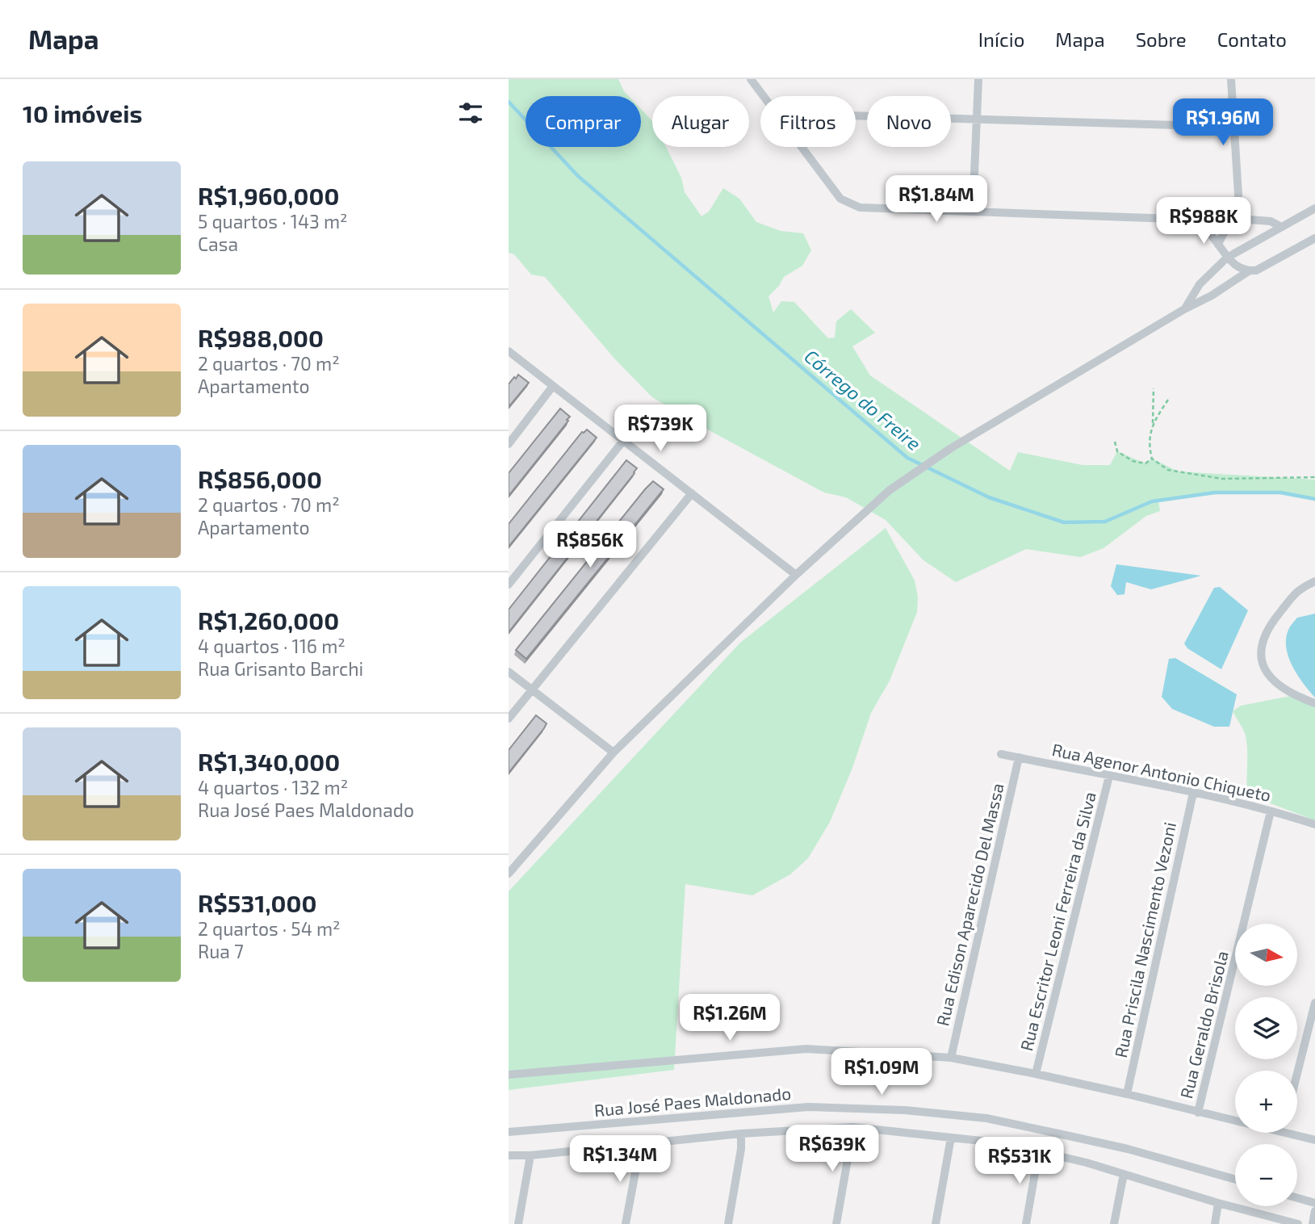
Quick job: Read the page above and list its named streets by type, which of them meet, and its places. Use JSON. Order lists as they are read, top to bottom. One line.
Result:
{"streets":{"street":["Rua Agenor Antonio Chiqueto","Rua Edison Aparecido Del Massa","Rua Escritor Leoni Ferreira da Silva","Rua Priscila Nascimento Vezoni","Rua Geraldo Brisola","Rua José Paes Maldonado"]},"crossings":[["Rua Agenor Antonio Chiqueto","Rua Edison Aparecido Del Massa"],["Rua Agenor Antonio Chiqueto","Rua Escritor Leoni Ferreira da Silva"],["Rua Agenor Antonio Chiqueto","Rua Priscila Nascimento Vezoni"],["Rua Agenor Antonio Chiqueto","Rua Geraldo Brisola"]],"water":["Córrego do Freire"],"north":"right","page":{"header":"Mapa","nav":["Início","Mapa","Sobre","Contato"],"heading":"10 imóveis","chip":["Comprar","Alugar","Filtros","Novo"],"price":["R$1.96M","R$1.84M","R$988K","R$739K","R$856K","R$1.26M","R$1.09M","R$639K","R$1.34M","R$531K"],"list":[{"name":"R$1,960,000","note":"5 quartos · 143 m² · Casa"},{"name":"R$988,000","note":"2 quartos · 70 m² · Apartamento"},{"name":"R$856,000","note":"2 quartos · 70 m² · Apartamento"},{"name":"R$1,260,000","note":"4 quartos · 116 m² · Rua Grisanto Barchi"},{"name":"R$1,340,000","note":"4 quartos · 132 m² · Rua José Paes Maldonado"},{"name":"R$531,000","note":"2 quartos · 54 m² · Rua 7"}],"map_buttons":["+","−"]}}
